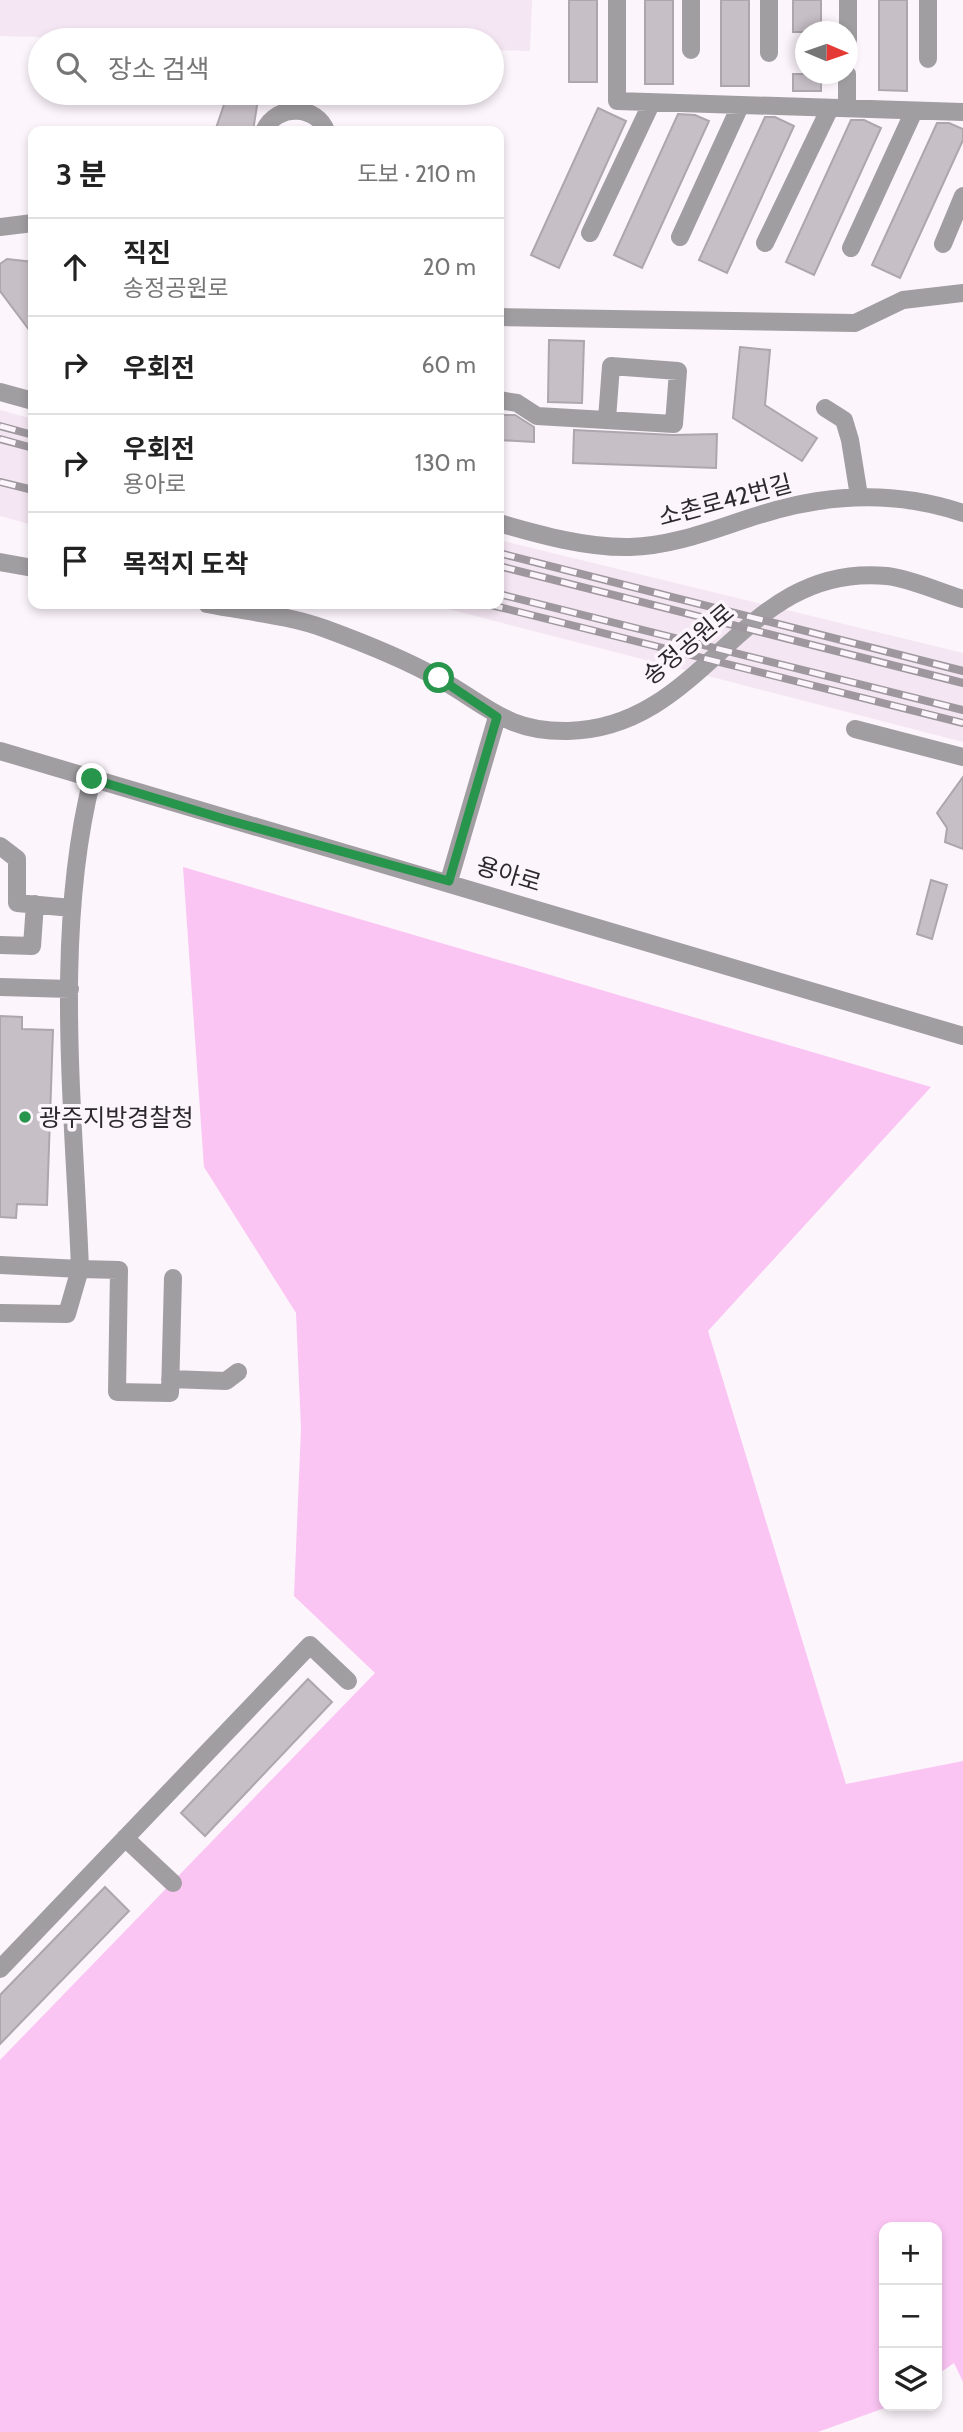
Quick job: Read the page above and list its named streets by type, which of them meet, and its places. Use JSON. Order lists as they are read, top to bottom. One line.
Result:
{"streets":{"street":["소촌로42번길","송정공원로","용아로"]},"places":["광주지방경찰청"],"north":"right","page":{"search":"장소 검색","heading":["3 분","도보 · 210 m"],"list":[["직진","송정공원로","20 m"],["우회전","60 m"],["우회전","용아로","130 m"],"목적지 도착"],"map_buttons":["+","−"]}}
